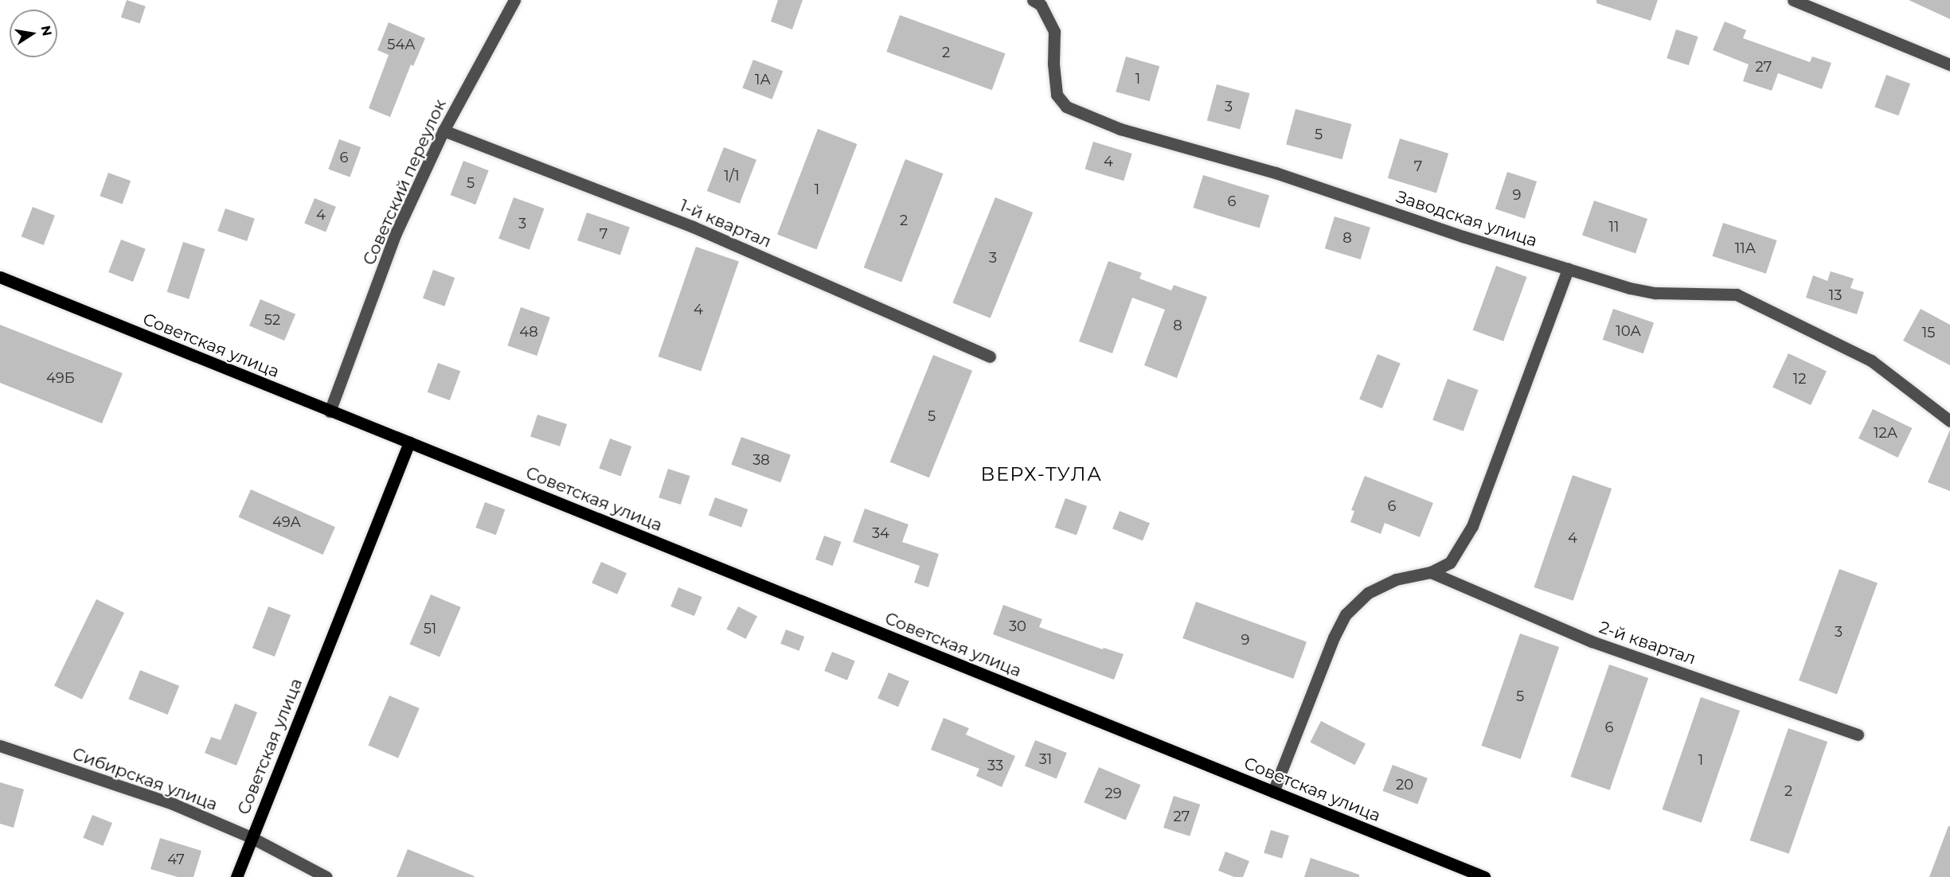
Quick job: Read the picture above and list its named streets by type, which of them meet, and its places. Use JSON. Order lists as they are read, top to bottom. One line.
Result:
{"streets":{"main road":["Советская улица"],"street":["Советский переулок","Заводская улица","1-й квартал","2-й квартал","Сибирская улица"]},"crossings":[["Советский переулок","1-й квартал"],["Советский переулок","Советская улица"],["Советская улица","Сибирская улица"]],"districts":["ВЕРХ-ТУЛА"],"house_numbers":["54А","2","27","1","1А","3","5","6","4","7","1/1","5","1","9","6","4","2","3","11","7","8","11А","3","13","4","52","8","10А","48","15","49Б","12","5","12А","38","6","49А","34","4","30","51","3","9","5","6","31","1","33","20","2","29","27","47"],"north":"right"}
